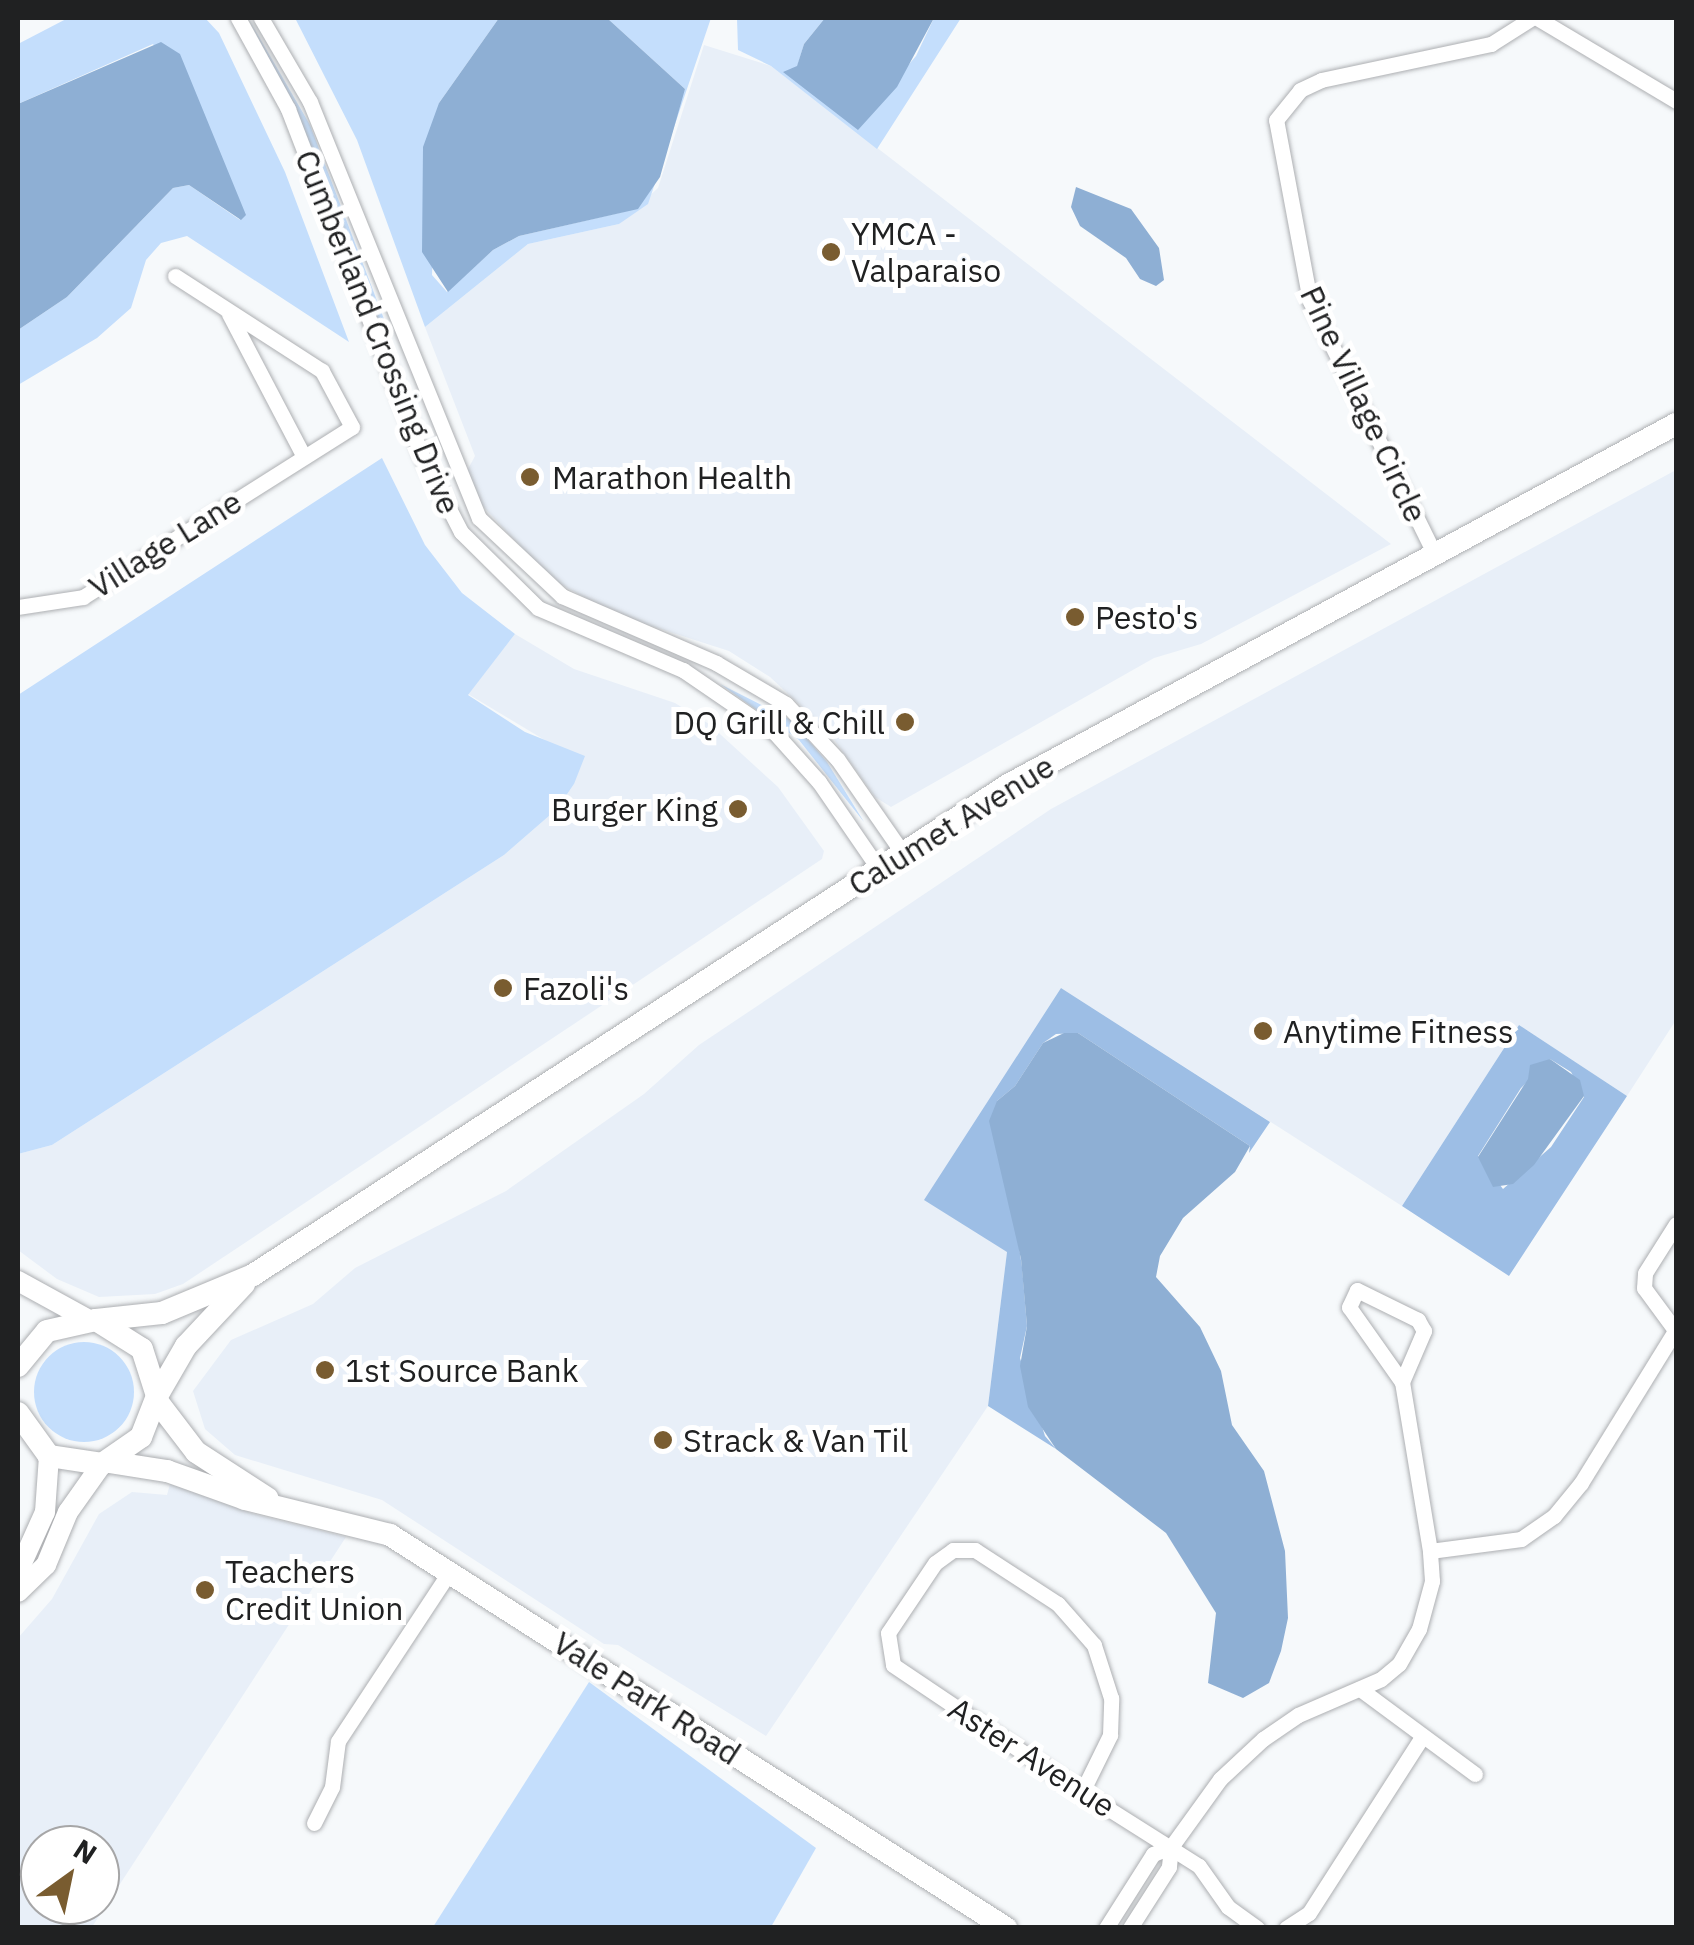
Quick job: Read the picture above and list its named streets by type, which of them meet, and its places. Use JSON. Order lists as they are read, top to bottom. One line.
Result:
{"streets":{"main road":["Calumet Avenue","Vale Park Road"],"street":["Cumberland Crossing Drive","Pine Village Circle","Village Lane","Aster Avenue"]},"crossings":[["Cumberland Crossing Drive","Calumet Avenue"],["Pine Village Circle","Calumet Avenue"],["Calumet Avenue","Vale Park Road"]],"places":["YMCA - Valparaiso","Marathon Health","Pesto's","DQ Grill & Chill","Burger King","Fazoli's","Anytime Fitness","1st Source Bank","Strack & Van Til","Teachers Credit Union"],"north":"top right"}
